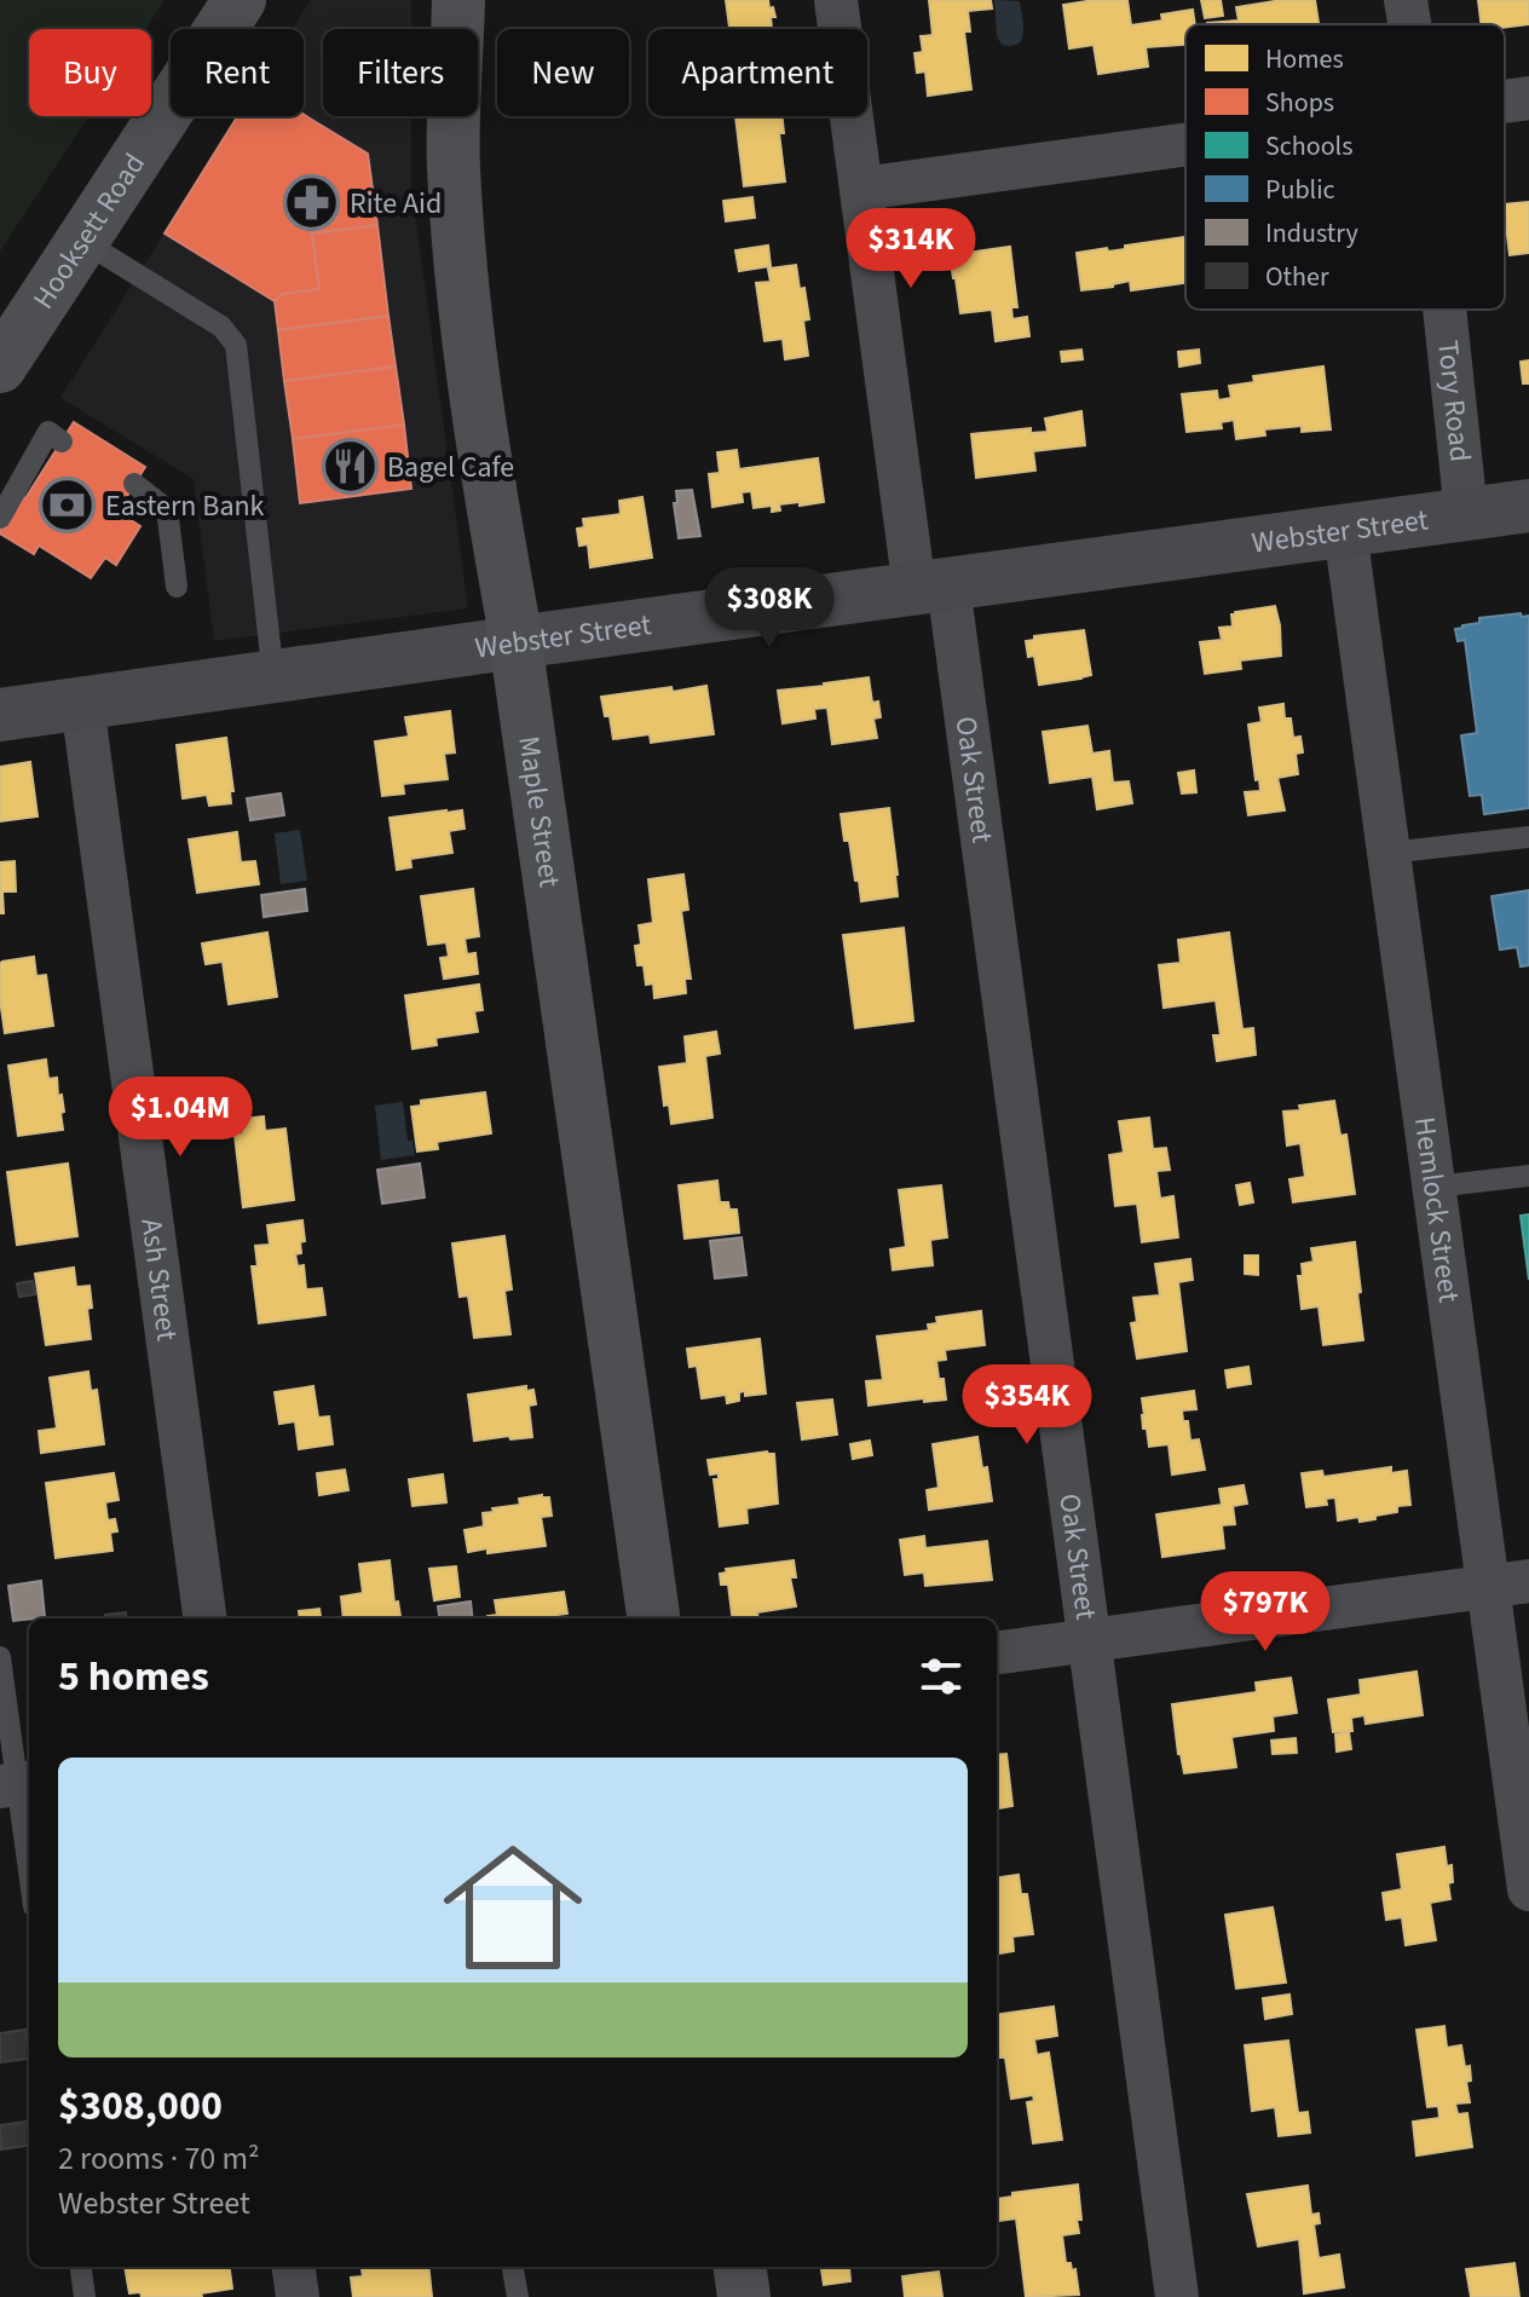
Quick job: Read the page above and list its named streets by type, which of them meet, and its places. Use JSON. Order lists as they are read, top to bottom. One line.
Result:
{"streets":{"main road":["Hooksett Road","Maple Street"],"street":["Tory Road","Webster Street","Oak Street","Hemlock Street","Ash Street"]},"crossings":[["Tory Road","Webster Street"],["Webster Street","Oak Street"],["Webster Street","Maple Street"],["Webster Street","Hemlock Street"],["Webster Street","Ash Street"]],"places":{"pharmacy":["Rite Aid"],"restaurant":["Bagel Cafe"],"bank":["Eastern Bank"]},"legend":["Homes","Shops","Schools","Public","Industry","Other"],"page":{"chip":["Buy","Rent","Filters","New","Apartment"],"price":["$314K","$308K","$1.04M","$354K","$797K"],"heading":"5 homes","list":[{"name":"$308,000","note":"2 rooms · 70 m² · Webster Street"}]}}
